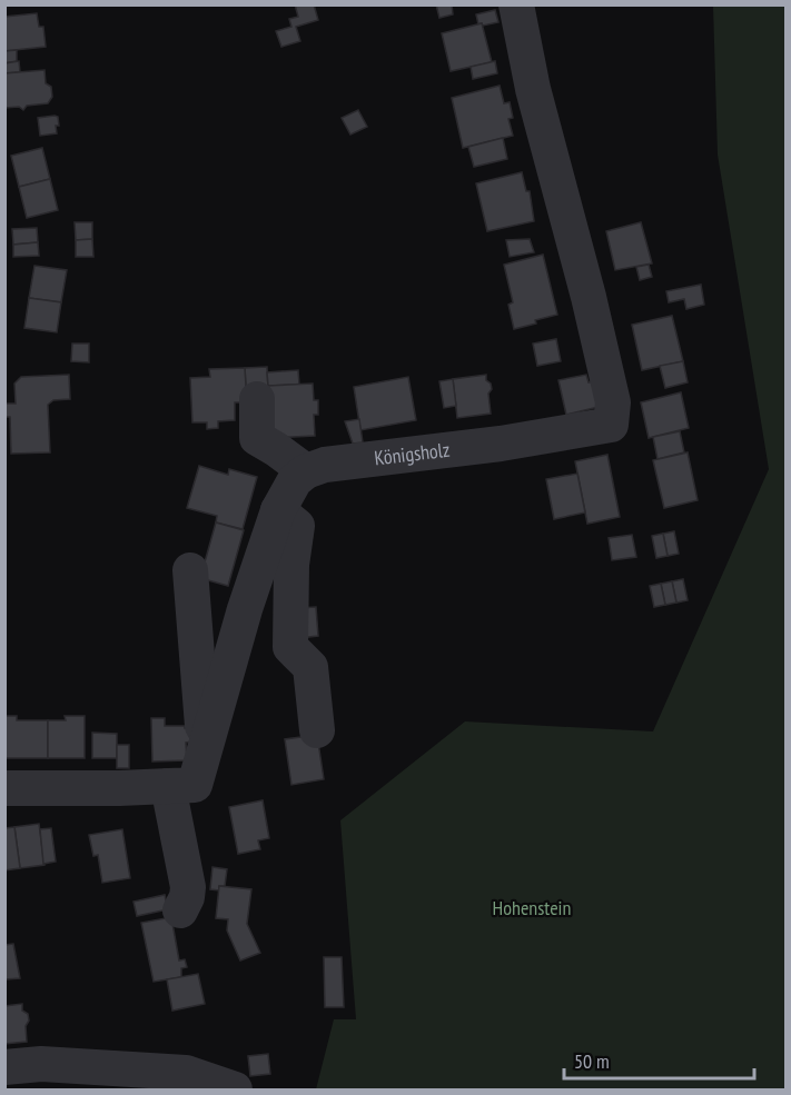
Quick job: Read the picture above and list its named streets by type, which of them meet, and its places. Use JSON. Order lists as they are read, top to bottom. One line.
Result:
{"streets":{"street":["Königsholz"]},"parks":["Hohenstein"],"scale_bar":"50 m"}
